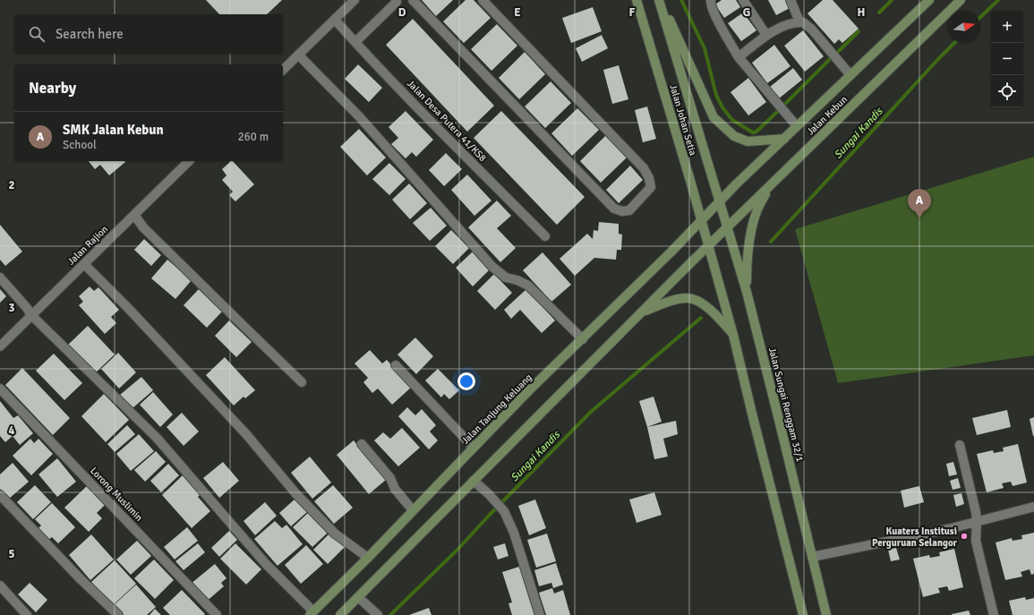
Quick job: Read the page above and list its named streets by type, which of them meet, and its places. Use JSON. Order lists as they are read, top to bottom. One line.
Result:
{"streets":{"main road":["Jalan Kebun","Jalan Johan Setia","Jalan Sungai Renggam 32/1","Jalan Tanjung Keluang"],"street":["Jalan Desa Putera 41/KS8","Jalan Rajion","Lorong Muslimin"]},"crossings":[["Jalan Kebun","Jalan Johan Setia"],["Jalan Kebun","Jalan Sungai Renggam 32/1"],["Jalan Kebun","Jalan Tanjung Keluang"],["Jalan Johan Setia","Jalan Sungai Renggam 32/1"],["Jalan Johan Setia","Jalan Tanjung Keluang"]],"water":["Sungai Kandis"],"places":["Kuaters Institusi Perguruan Selangor"],"north":"right","page":{"map_buttons":["+","−"],"search":"Search here","heading":"Nearby","list":[{"mark":"A","name":"SMK Jalan Kebun","note":"School","value":"260 m"}],"pins":"A"},"grid":{"columns":["D","E","F","G","H"],"rows":["2","3","4","5"]}}
